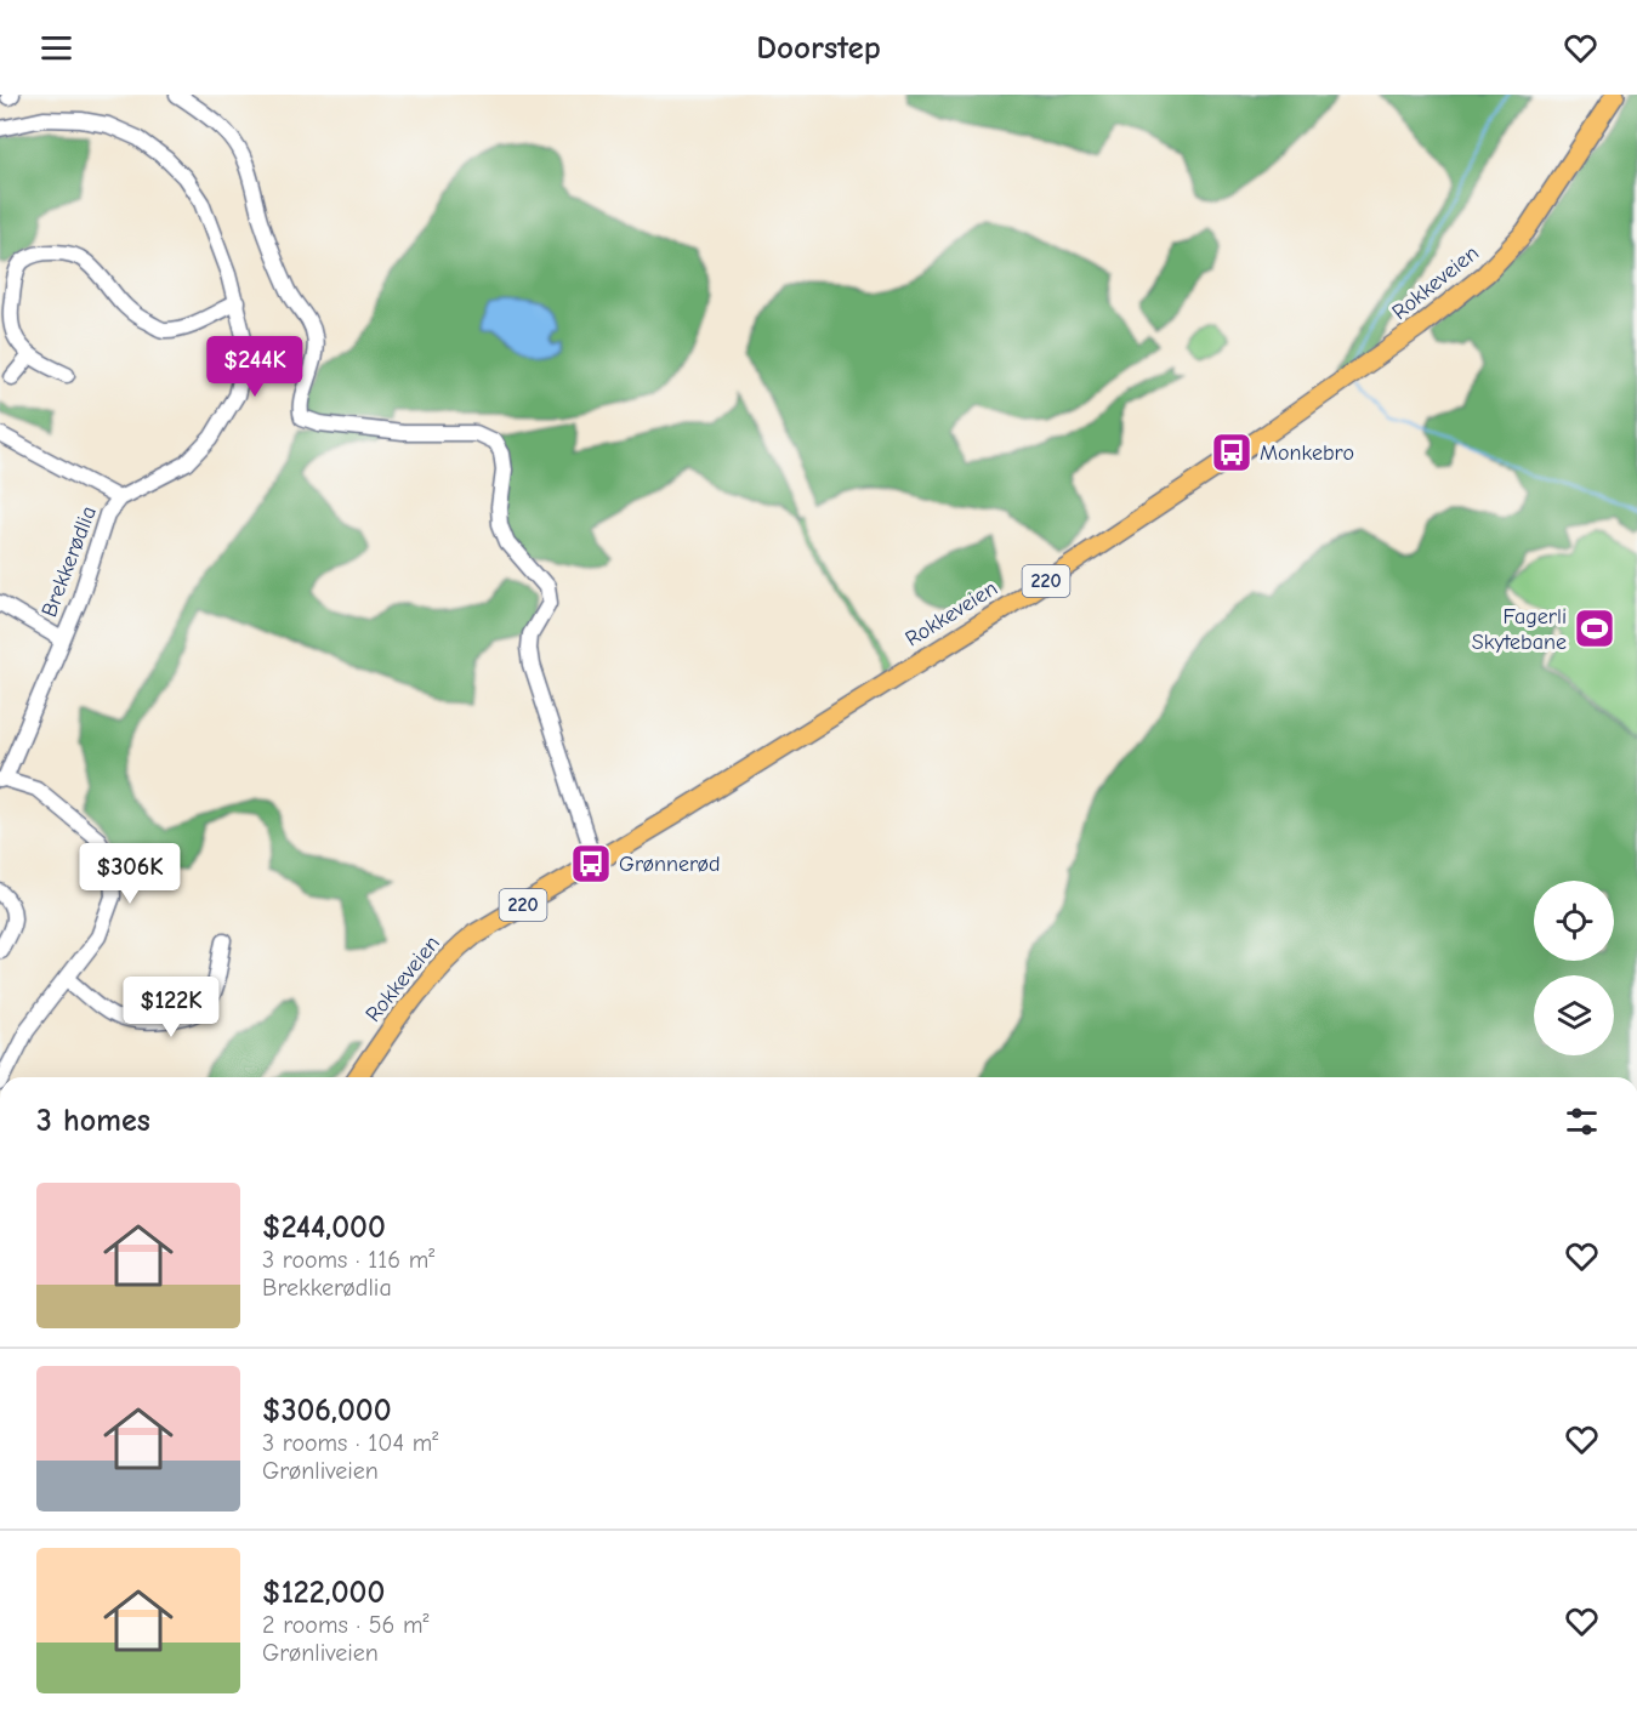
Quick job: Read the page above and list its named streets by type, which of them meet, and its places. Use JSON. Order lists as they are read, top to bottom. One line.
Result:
{"streets":{"main road":["Rokkeveien","220"],"street":["Brekkerødlia"]},"places":{"bus stop":["Monkebro","Grønnerød"],"sports":["Fagerli Skytebane"]},"page":{"header":"Doorstep","price":["$244K","$306K","$122K"],"heading":"3 homes","list":[{"name":"$244,000","note":"3 rooms · 116 m² · Brekkerødlia"},{"name":"$306,000","note":"3 rooms · 104 m² · Grønliveien"},{"name":"$122,000","note":"2 rooms · 56 m² · Grønliveien"}]}}
